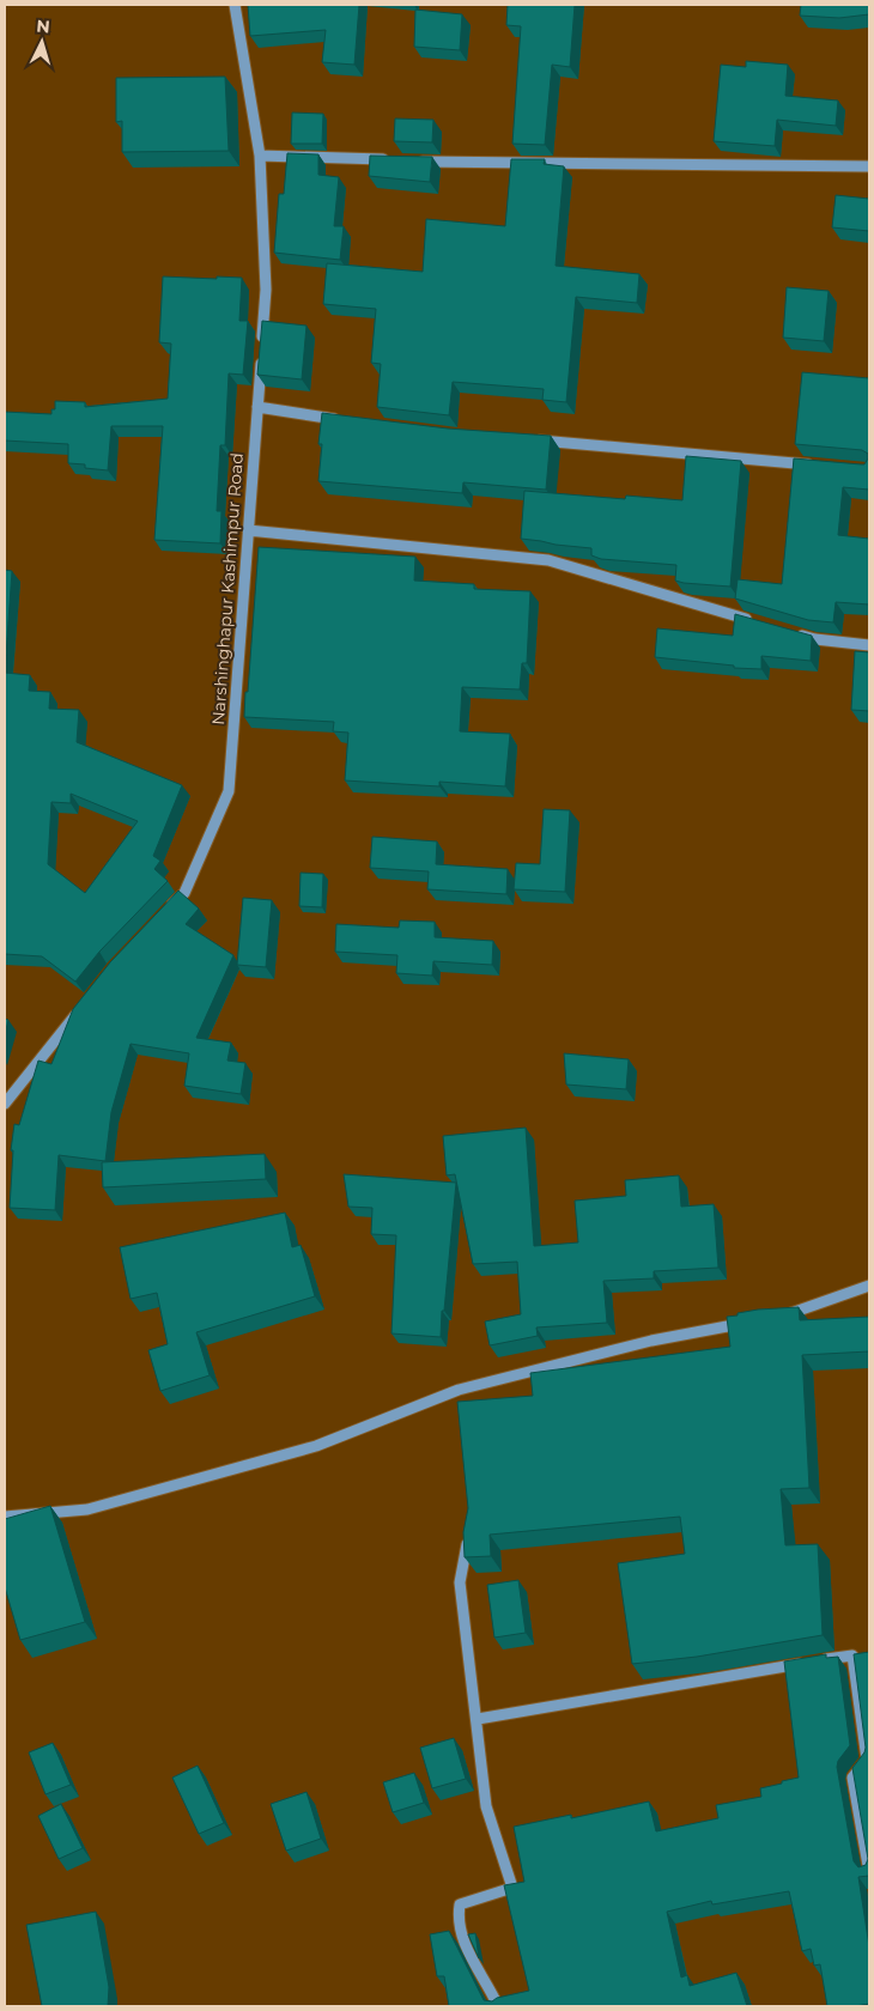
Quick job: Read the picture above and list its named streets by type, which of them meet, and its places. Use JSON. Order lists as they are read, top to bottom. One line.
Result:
{"streets":{"street":["Narshinghapur Kashimpur Road"]},"north":"top"}
